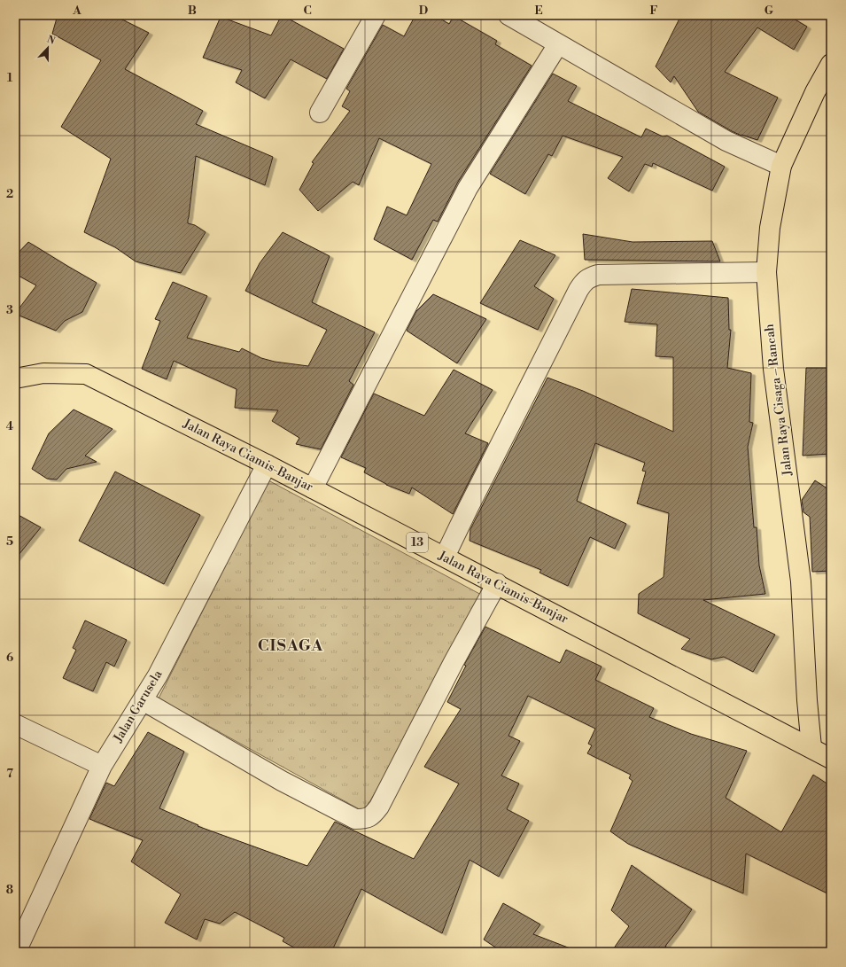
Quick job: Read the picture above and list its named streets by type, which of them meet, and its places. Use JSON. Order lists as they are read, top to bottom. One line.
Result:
{"streets":{"main road":["Jalan Raya Cisaga – Rancah","Jalan Raya Ciamis-Banjar","13"],"street":["Jalan Garusela"]},"crossings":[["Jalan Raya Cisaga – Rancah","Jalan Raya Ciamis-Banjar"],["Jalan Raya Ciamis-Banjar","Jalan Garusela"]],"districts":["CISAGA"],"north":"top","grid":{"columns":["A","B","C","D","E","F","G"],"rows":["1","2","3","4","5","6","7","8"]}}
